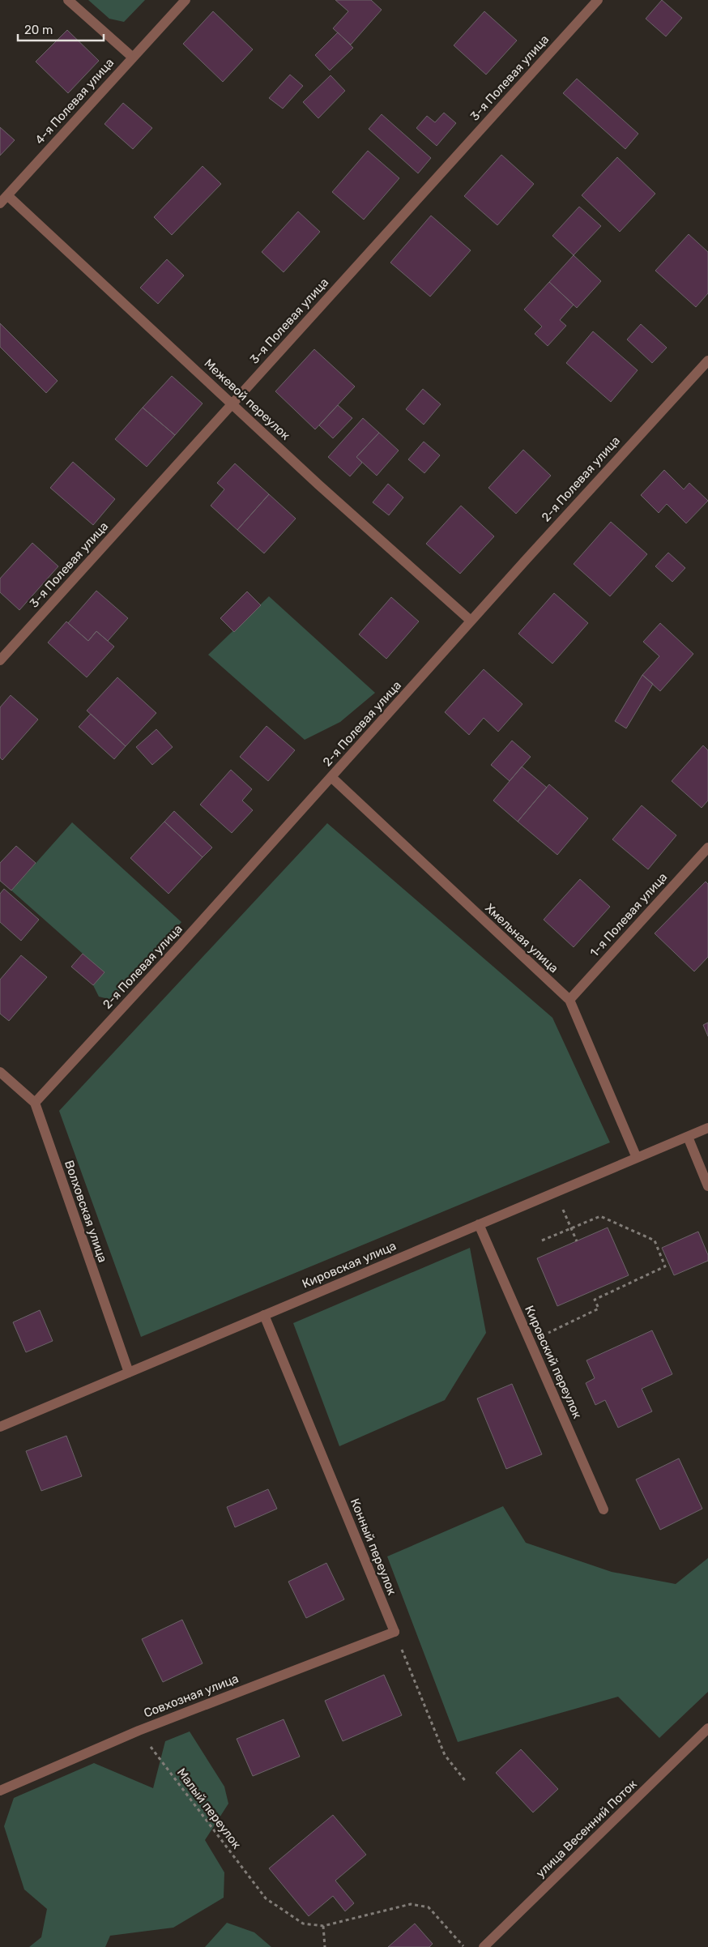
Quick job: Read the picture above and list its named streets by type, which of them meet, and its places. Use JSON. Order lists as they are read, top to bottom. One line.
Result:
{"streets":{"street":["3-я Полевая улица","4-я Полевая улица","Межевой переулок","2-я Полевая улица","1-я Полевая улица","Хмельная улица","Волховская улица","Кировская улица","Кировский переулок","Конный переулок","Совхозная улица","улица Весенний Поток"],"path":["Малый переулок"]},"crossings":[["3-я Полевая улица","Межевой переулок"],["4-я Полевая улица","Межевой переулок"],["Межевой переулок","2-я Полевая улица"],["2-я Полевая улица","Хмельная улица"],["2-я Полевая улица","Волховская улица"],["1-я Полевая улица","Хмельная улица"],["Хмельная улица","Кировская улица"],["Волховская улица","Кировская улица"],["Кировская улица","Кировский переулок"],["Кировская улица","Конный переулок"],["Конный переулок","Совхозная улица"],["Совхозная улица","Малый переулок"]],"scale_bar":"20 m"}
